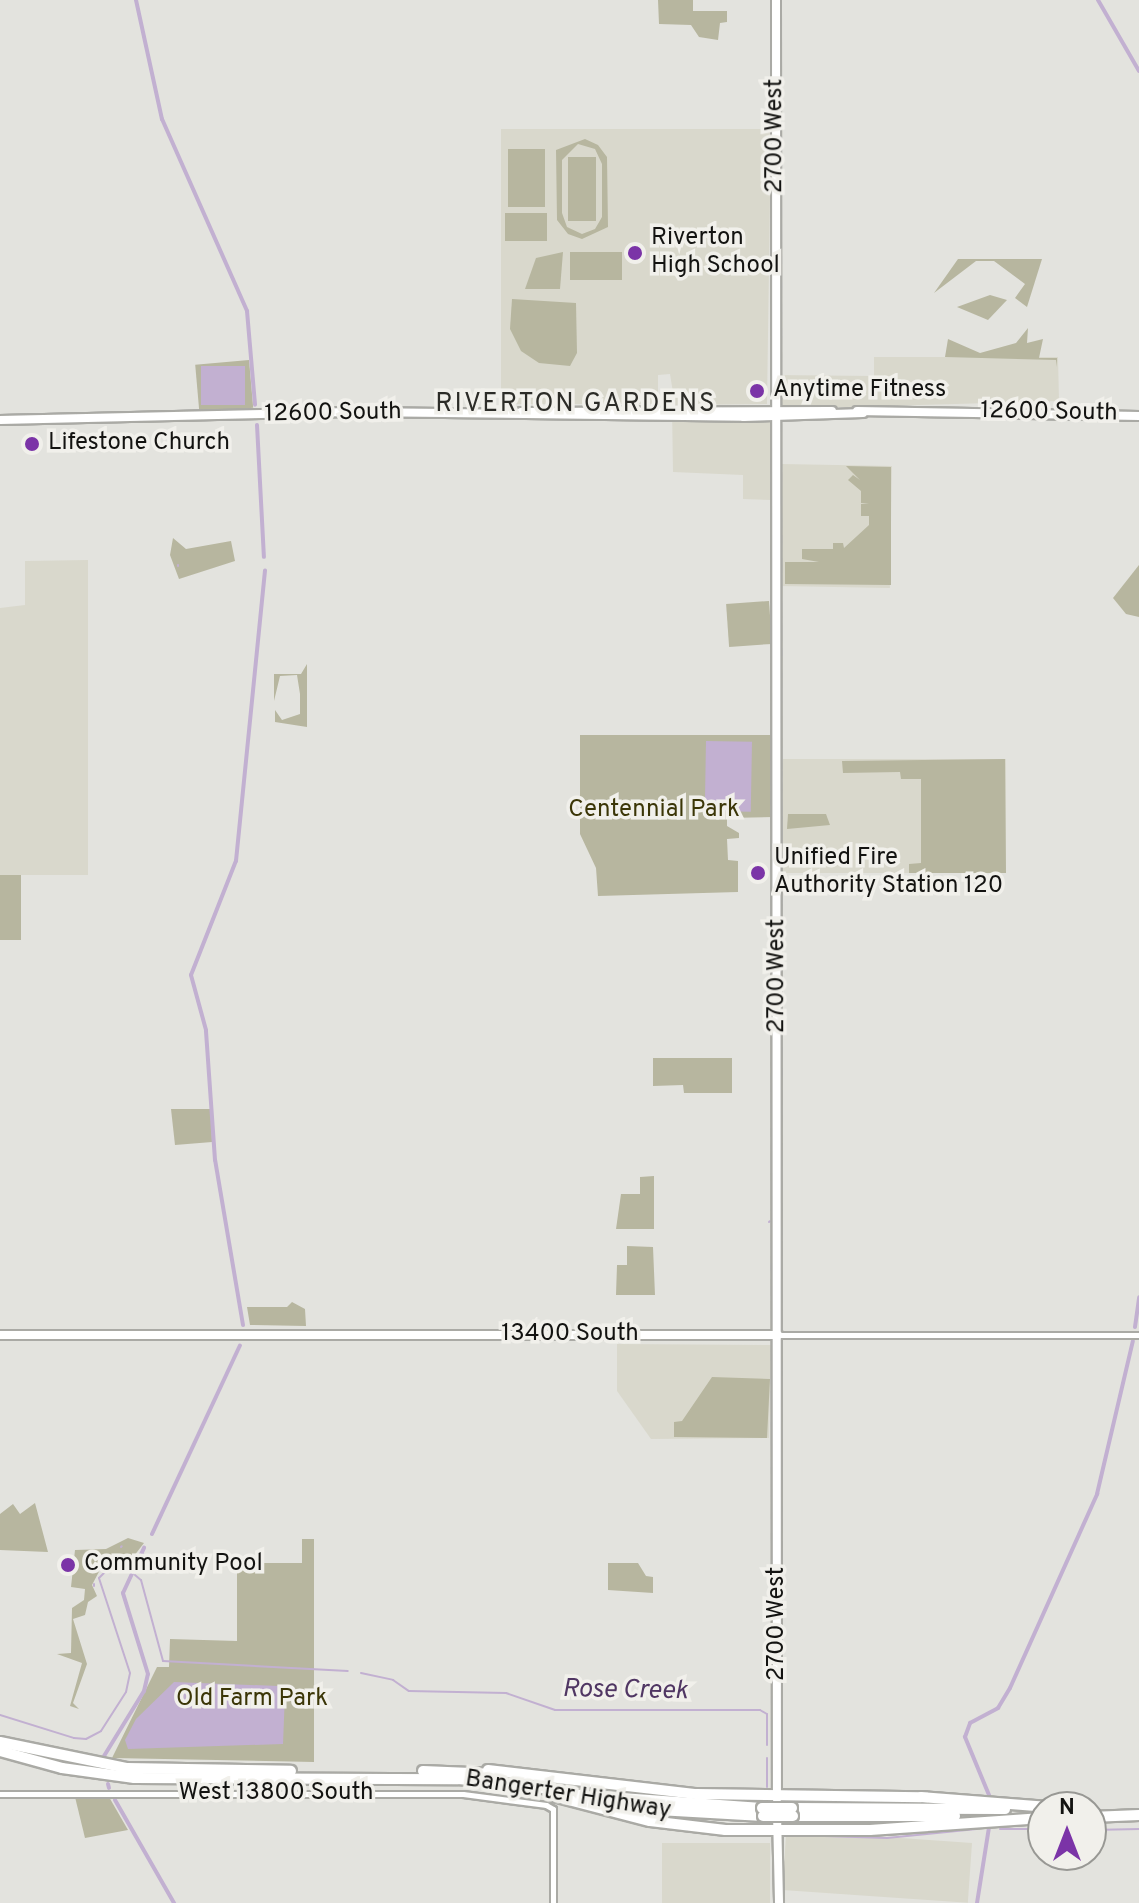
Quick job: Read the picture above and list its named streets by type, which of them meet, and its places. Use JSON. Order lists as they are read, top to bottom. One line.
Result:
{"streets":{"highway":["Bangerter Highway"],"main road":["2700 West","12600 South","13400 South"],"street":["West 13800 South"]},"crossings":[["2700 West","12600 South"],["2700 West","13400 South"]],"districts":["RIVERTON GARDENS"],"water":["Rose Creek"],"parks":["Centennial Park","Old Farm Park"],"places":["Riverton High School","Anytime Fitness","Lifestone Church","Unified Fire Authority Station 120","Community Pool"],"north":"top"}
